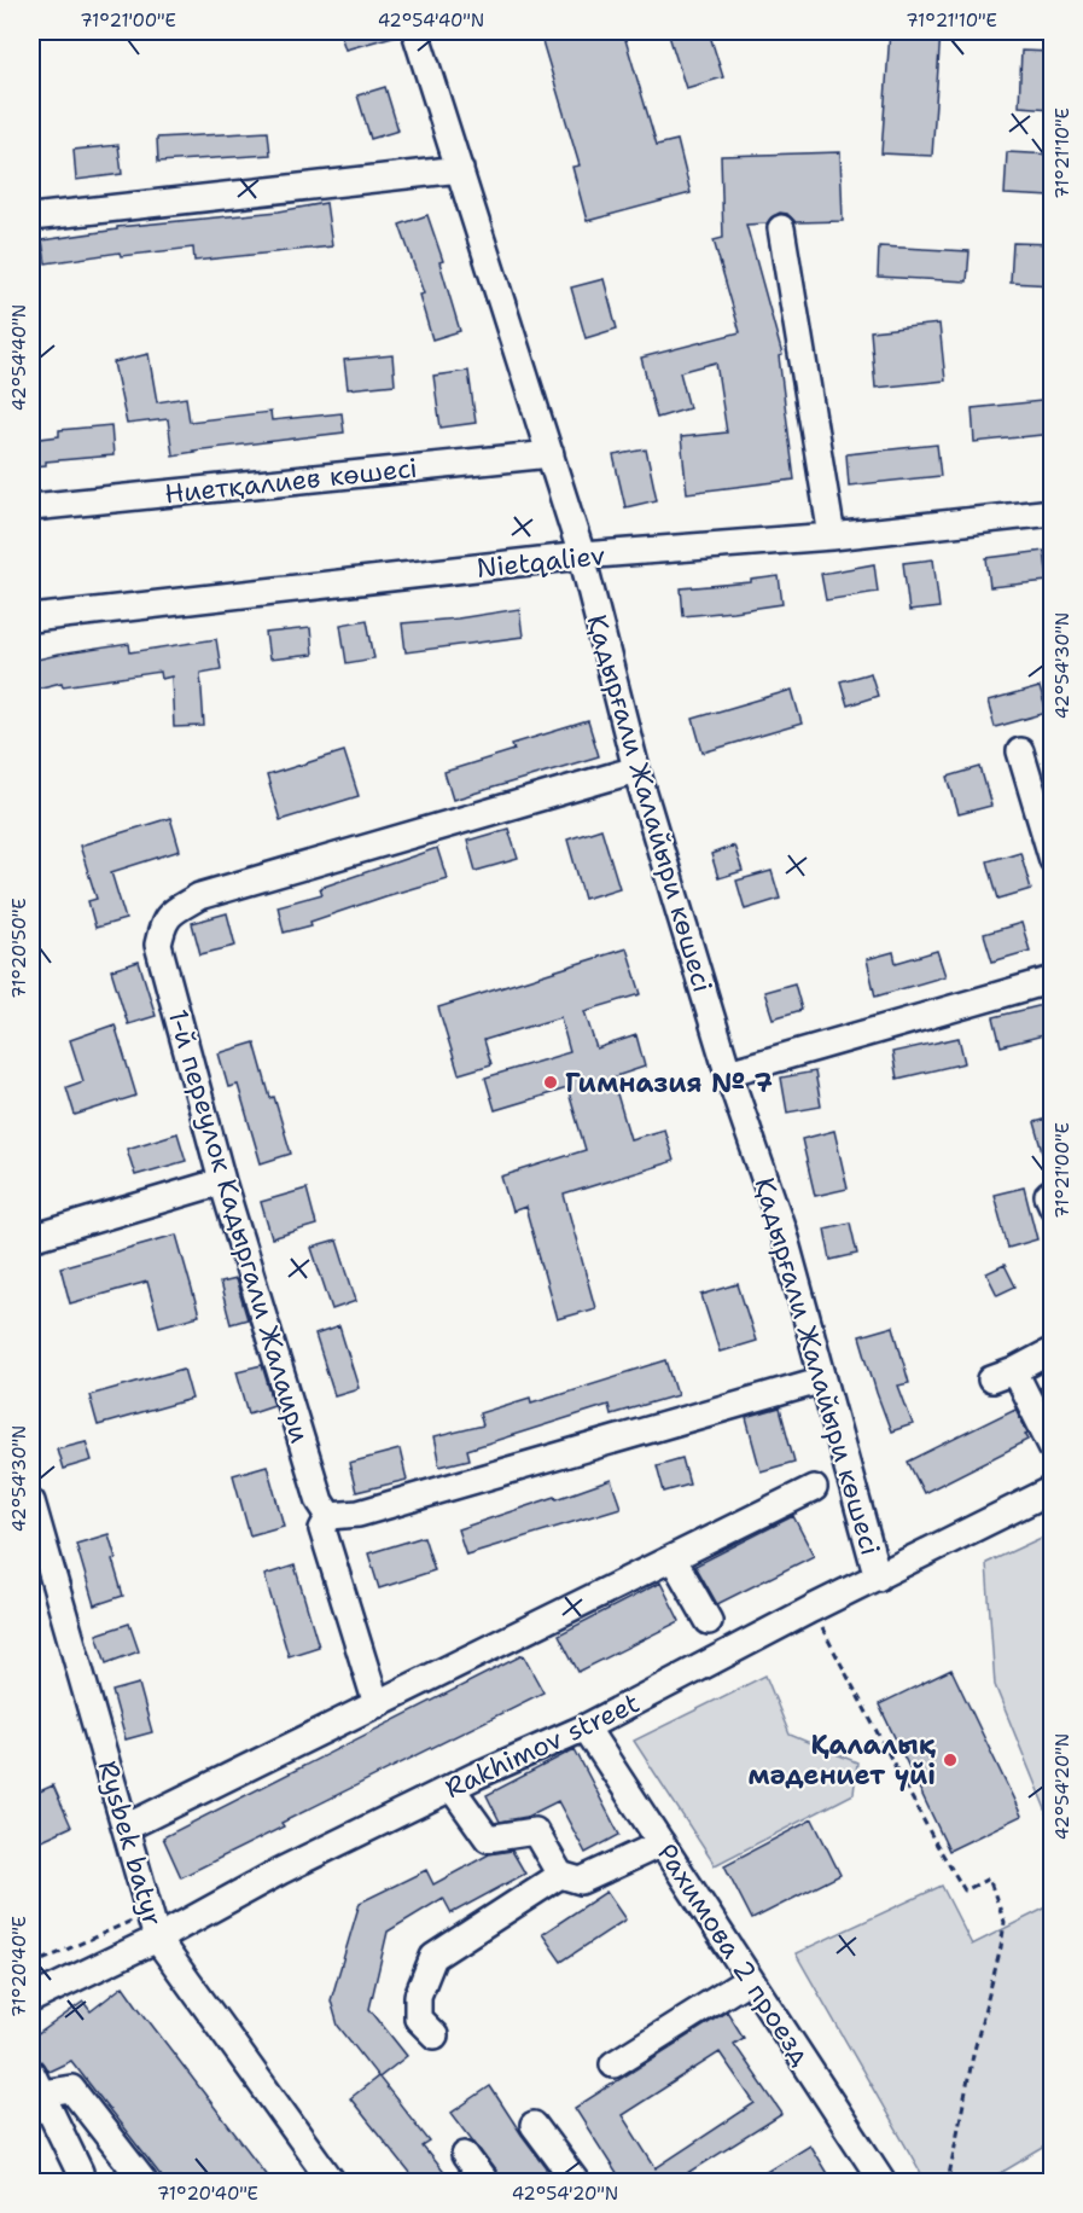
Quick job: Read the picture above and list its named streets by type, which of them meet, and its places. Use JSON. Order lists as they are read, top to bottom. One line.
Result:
{"streets":{"street":["Ниетқалиев көшесі","Nietqaliev","Қадырғали Жалайыри көшесі","1-й переулок Кадыргали Жалаири","Rakhimov street","Rysbek batyr","Рахимова 2 проезд"]},"crossings":[["Ниетқалиев көшесі","Қадырғали Жалайыри көшесі"],["Nietqaliev","Қадырғали Жалайыри көшесі"],["Қадырғали Жалайыри көшесі","1-й переулок Кадыргали Жалаири"],["Қадырғали Жалайыри көшесі","Rakhimov street"],["Rakhimov street","Rysbek batyr"],["Rakhimov street","Рахимова 2 проезд"]],"places":["Гимназия № 7","Қалалық мәдениет үйі"],"coordinates":["71°21'00\"E","42°54'40\"N","71°21'10\"E","42°54'30\"N","71°20'50\"E","42°54'20\"N","71°20'40\"E"]}
